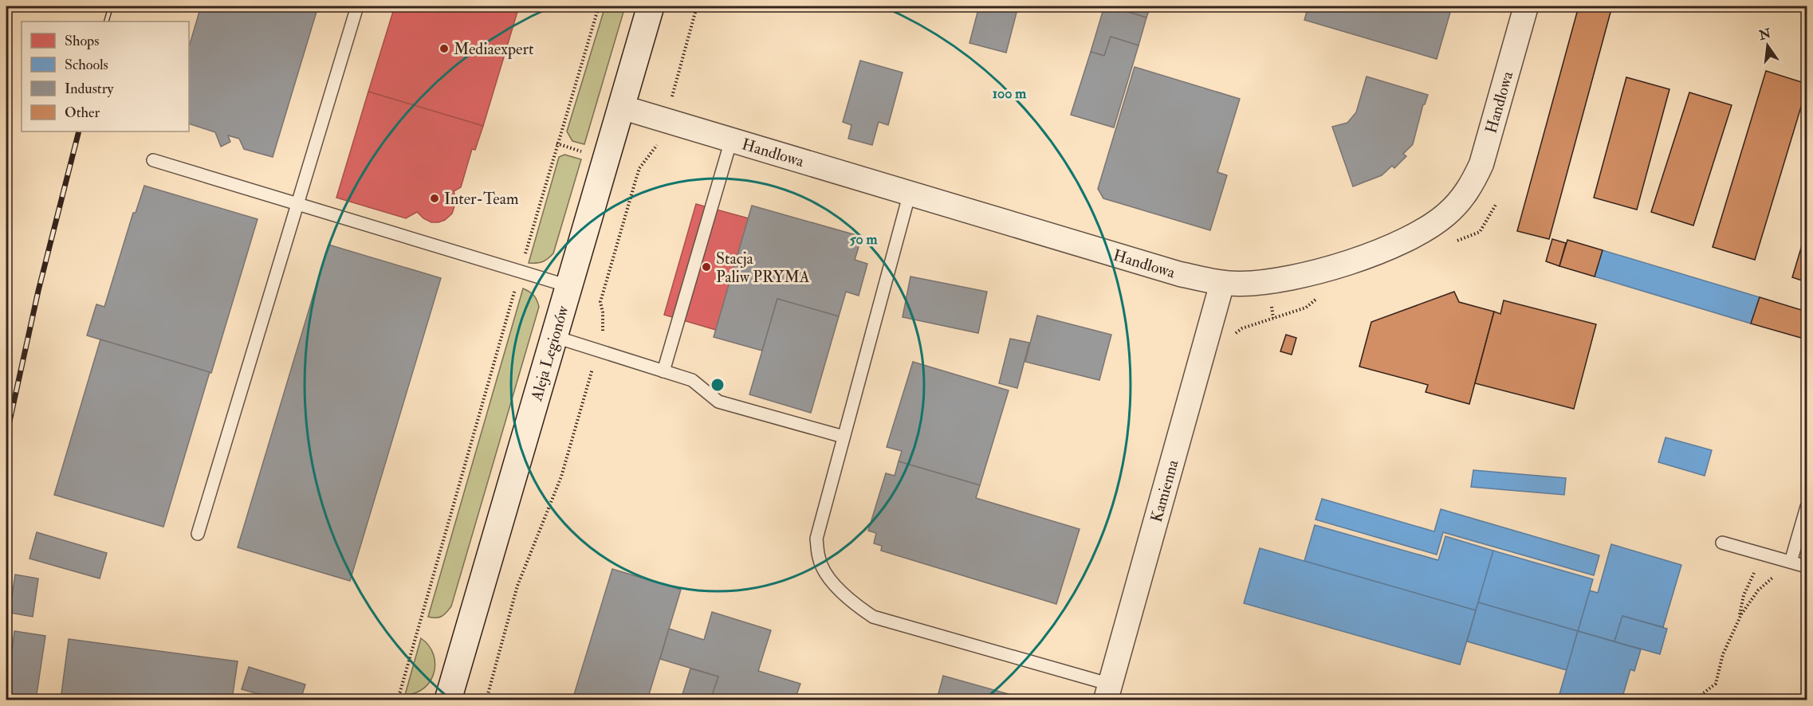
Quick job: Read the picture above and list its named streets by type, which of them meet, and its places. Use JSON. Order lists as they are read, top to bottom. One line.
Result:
{"streets":{"main road":["Aleja Legionów"],"street":["Handlowa","Kamienna"]},"crossings":[["Handlowa","Aleja Legionów"],["Handlowa","Kamienna"]],"places":["Mediaexpert","Inter-Team","Stacja Paliw PRYMA"],"legend":["Shops","Schools","Industry","Other"],"north":"top","rings":["100 m","50 m"]}
